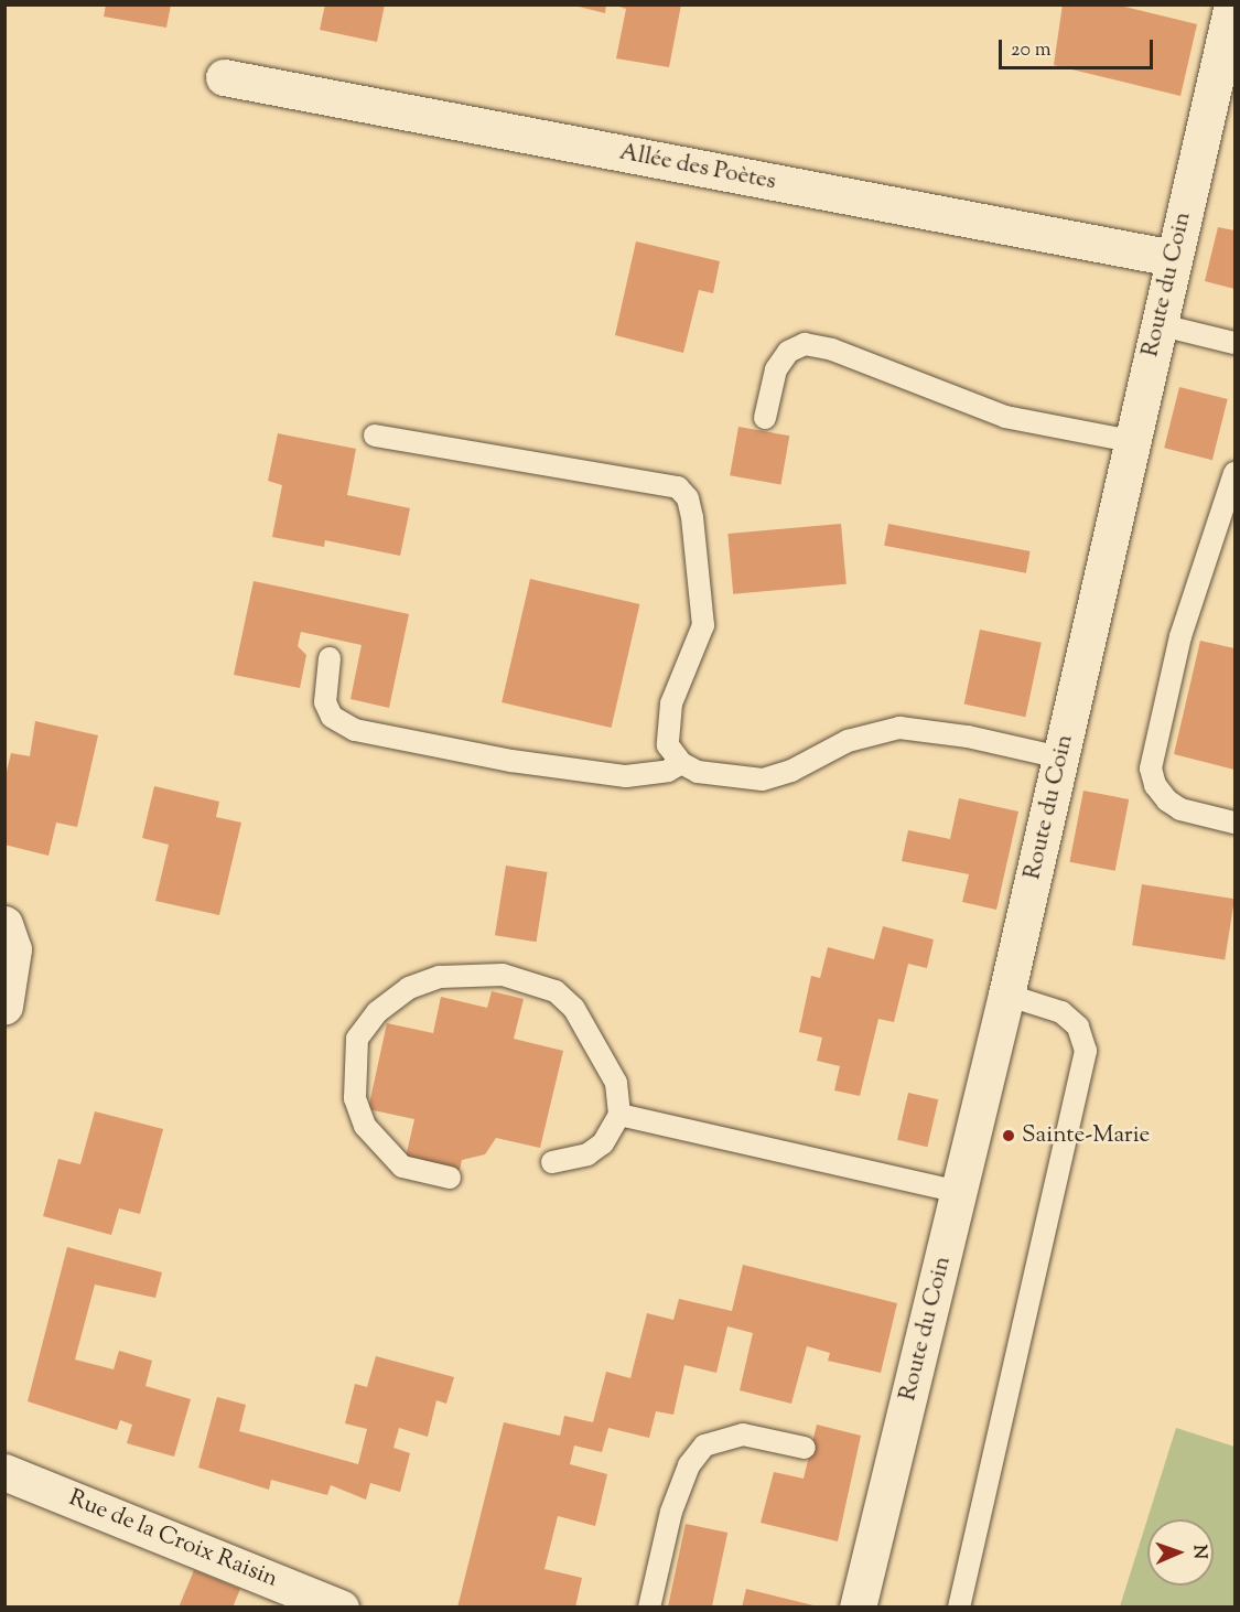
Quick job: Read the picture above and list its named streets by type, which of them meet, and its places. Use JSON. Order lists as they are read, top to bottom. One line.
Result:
{"streets":{"main road":["Allée des Poètes","Route du Coin","Rue de la Croix Raisin"]},"crossings":[["Allée des Poètes","Route du Coin"]],"places":["Sainte-Marie"],"scale_bar":"20 m","north":"right"}
